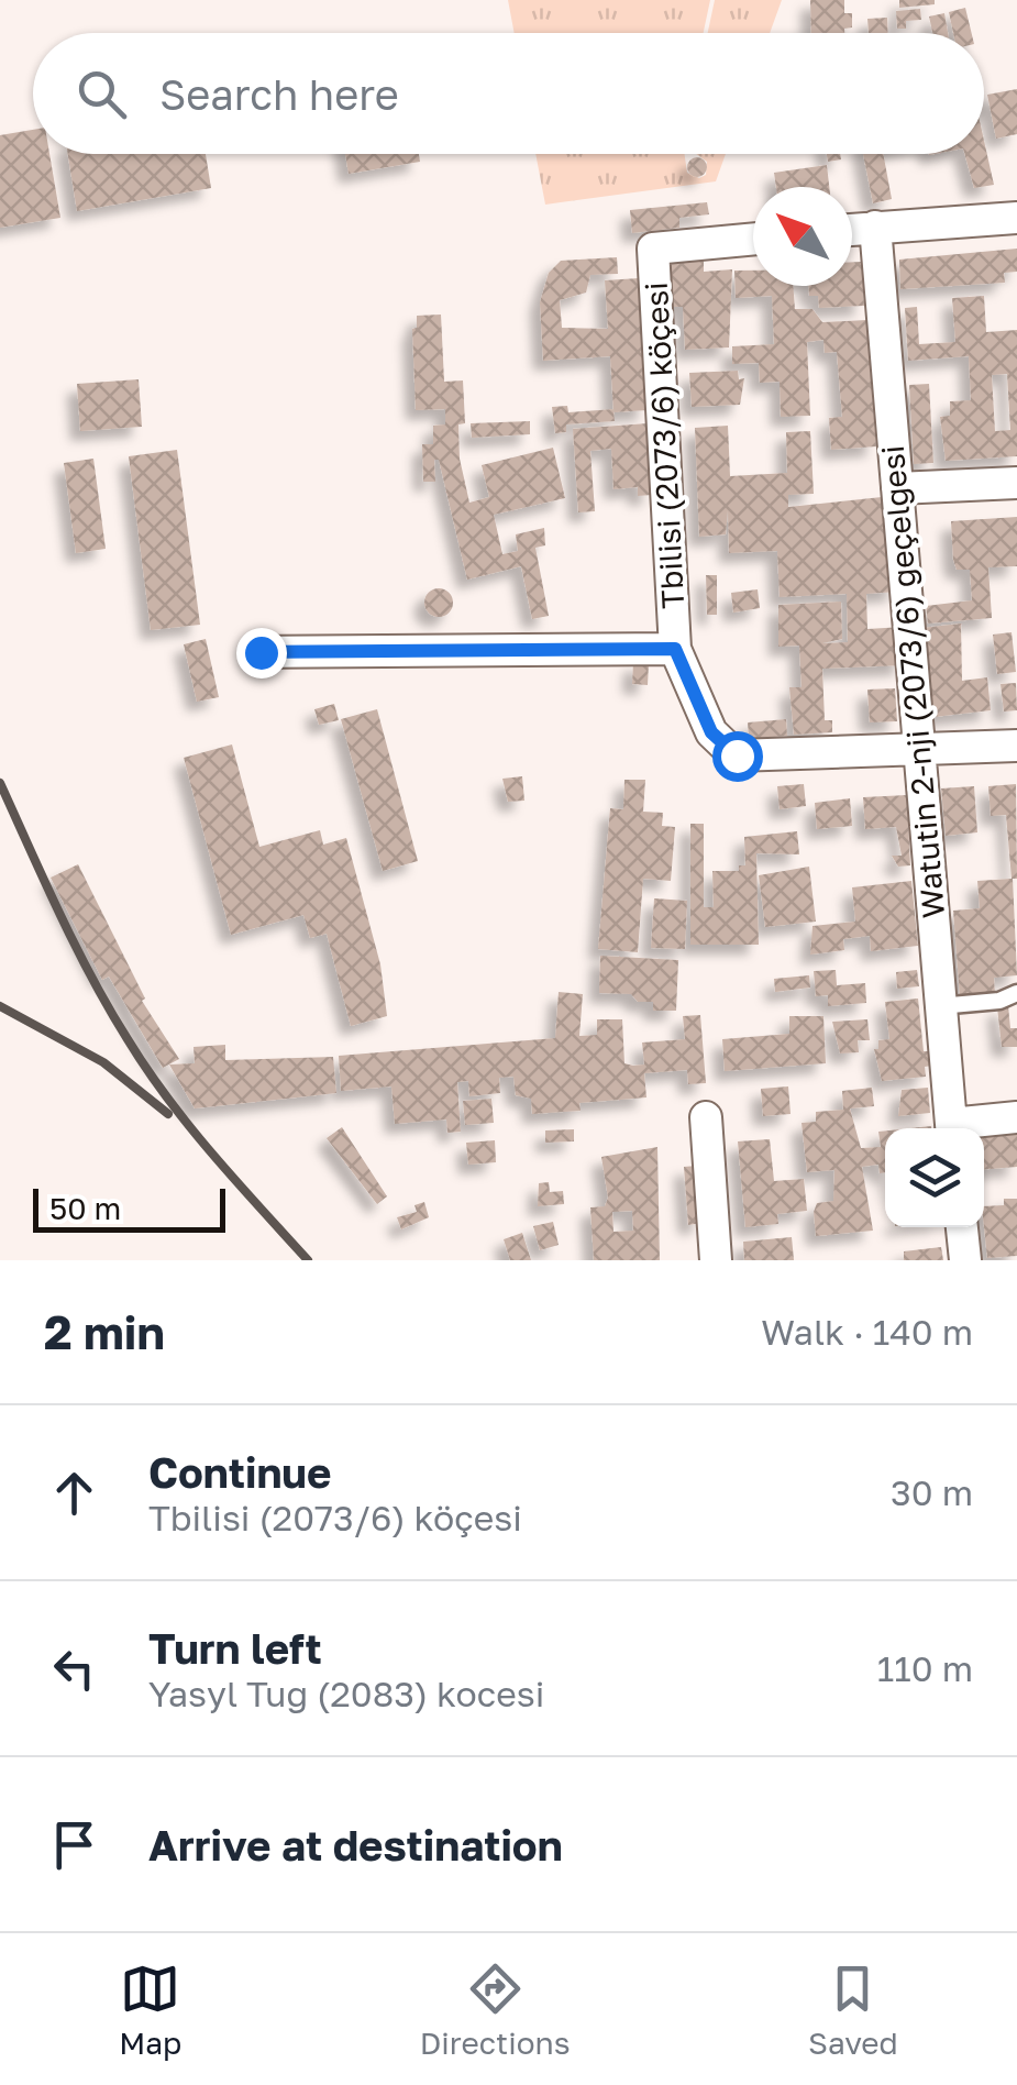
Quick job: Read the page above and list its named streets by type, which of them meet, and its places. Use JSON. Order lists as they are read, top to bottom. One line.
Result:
{"streets":{"street":["Tbilisi (2073/6) köçesi","Watutin 2-nji (2073/6) geçelgesi"]},"crossings":[["Tbilisi (2073/6) köçesi","Watutin 2-nji (2073/6) geçelgesi"]],"scale_bar":"50 m","north":"top left","page":{"search":"Search here","scale":"50 m","heading":["2 min","Walk · 140 m"],"list":[["Continue","Tbilisi (2073/6) köçesi","30 m"],["Turn left","Yasyl Tug (2083) kocesi","110 m"],"Arrive at destination"],"nav":["Map","Directions","Saved"]}}
